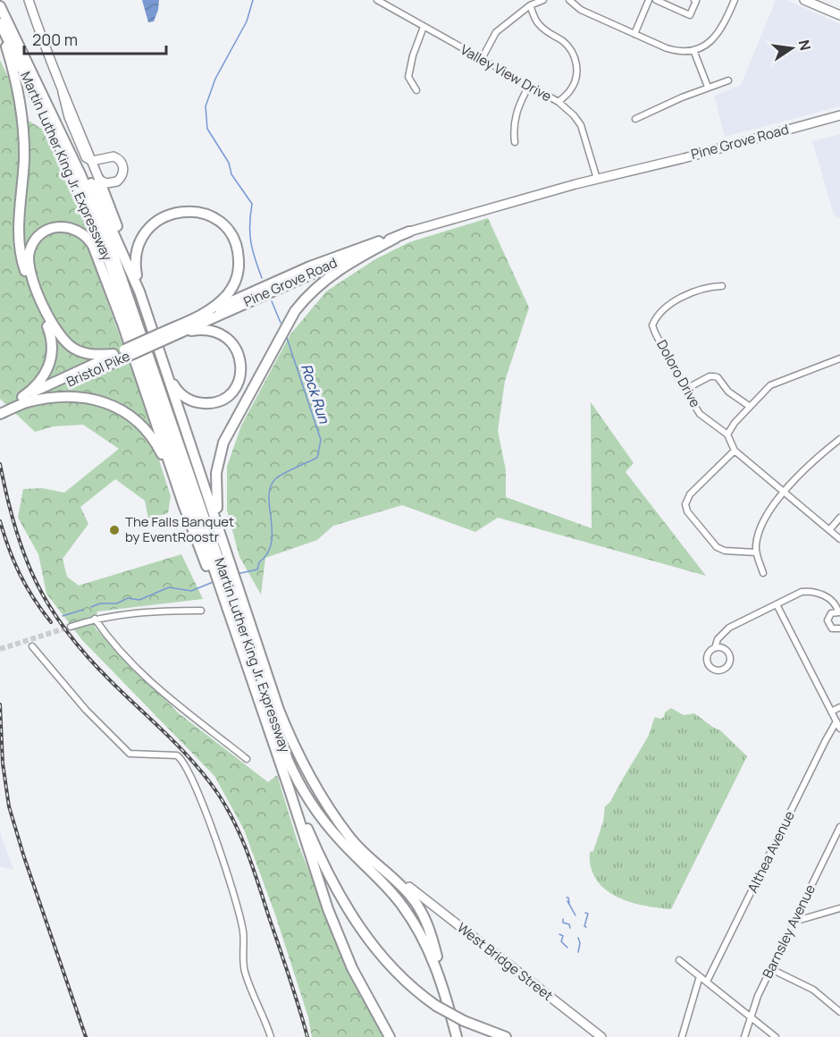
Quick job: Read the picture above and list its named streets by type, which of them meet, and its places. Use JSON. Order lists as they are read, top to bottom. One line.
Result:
{"streets":{"highway":["Pine Grove Road","Martin Luther King Jr. Expressway","Bristol Pike"],"main road":["West Bridge Street"],"street":["Valley View Drive","Doloro Drive","Althea Avenue","Barnsley Avenue"]},"crossings":[["Valley View Drive","Pine Grove Road"],["Pine Grove Road","Bristol Pike"]],"water":["Rock Run"],"places":["The Falls Banquet by EventRoostr"],"scale_bar":"200 m","north":"right"}
